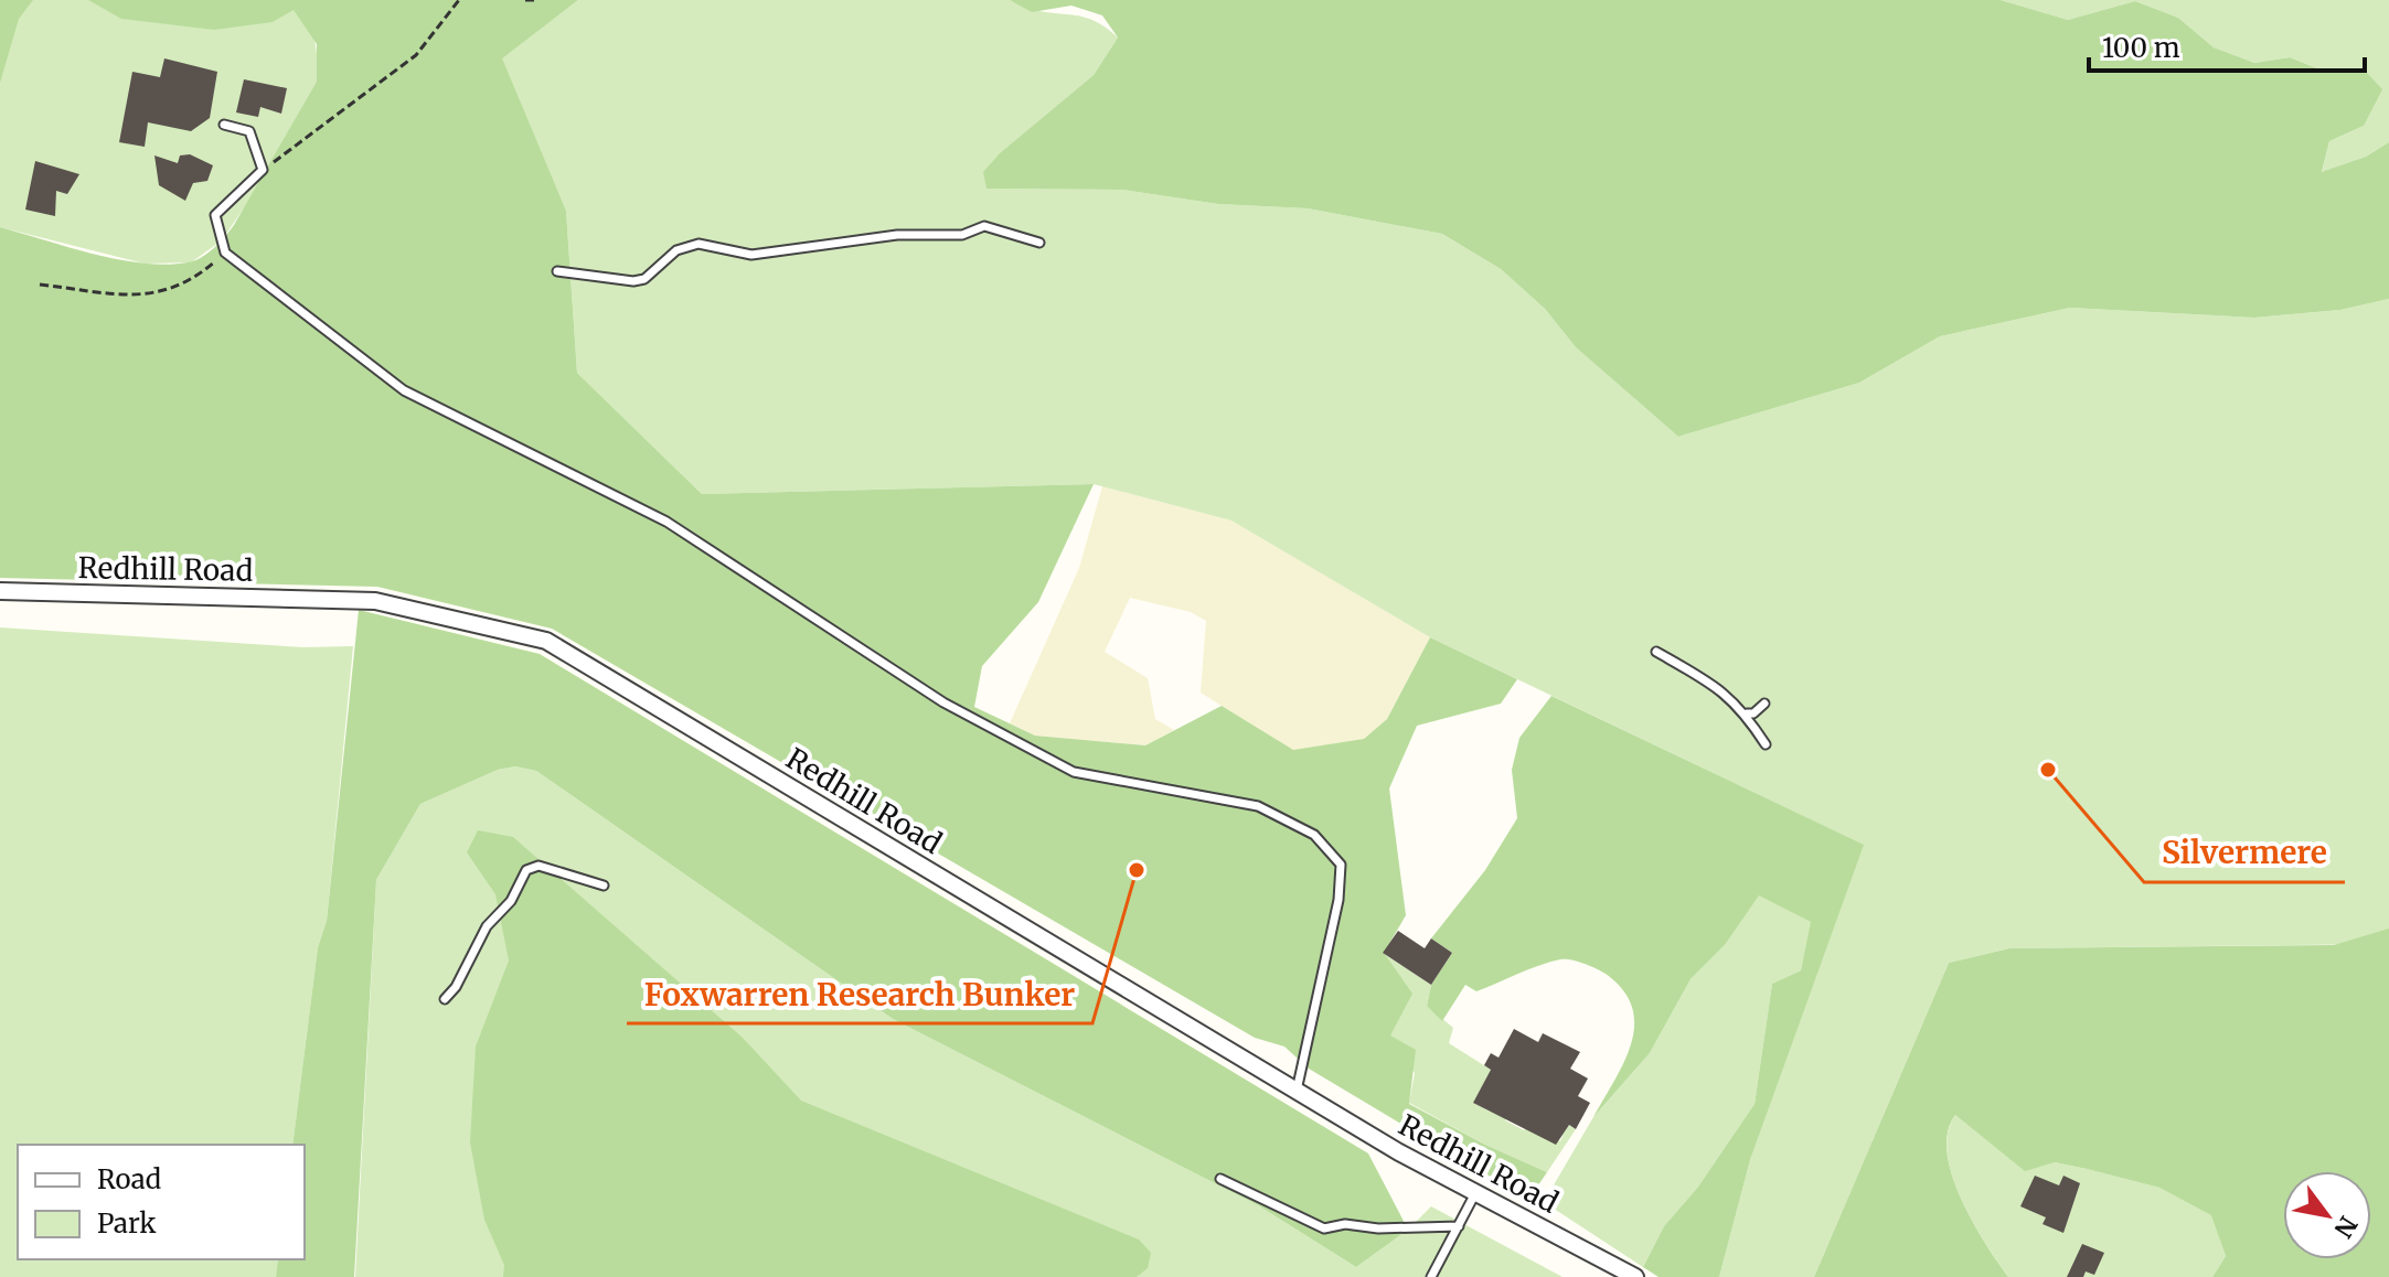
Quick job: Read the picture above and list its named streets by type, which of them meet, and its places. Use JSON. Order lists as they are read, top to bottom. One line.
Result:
{"streets":{"street":["Redhill Road"]},"places":["Silvermere","Foxwarren Research Bunker"],"legend":["Road","Park"],"scale_bar":"100 m","north":"bottom right"}
